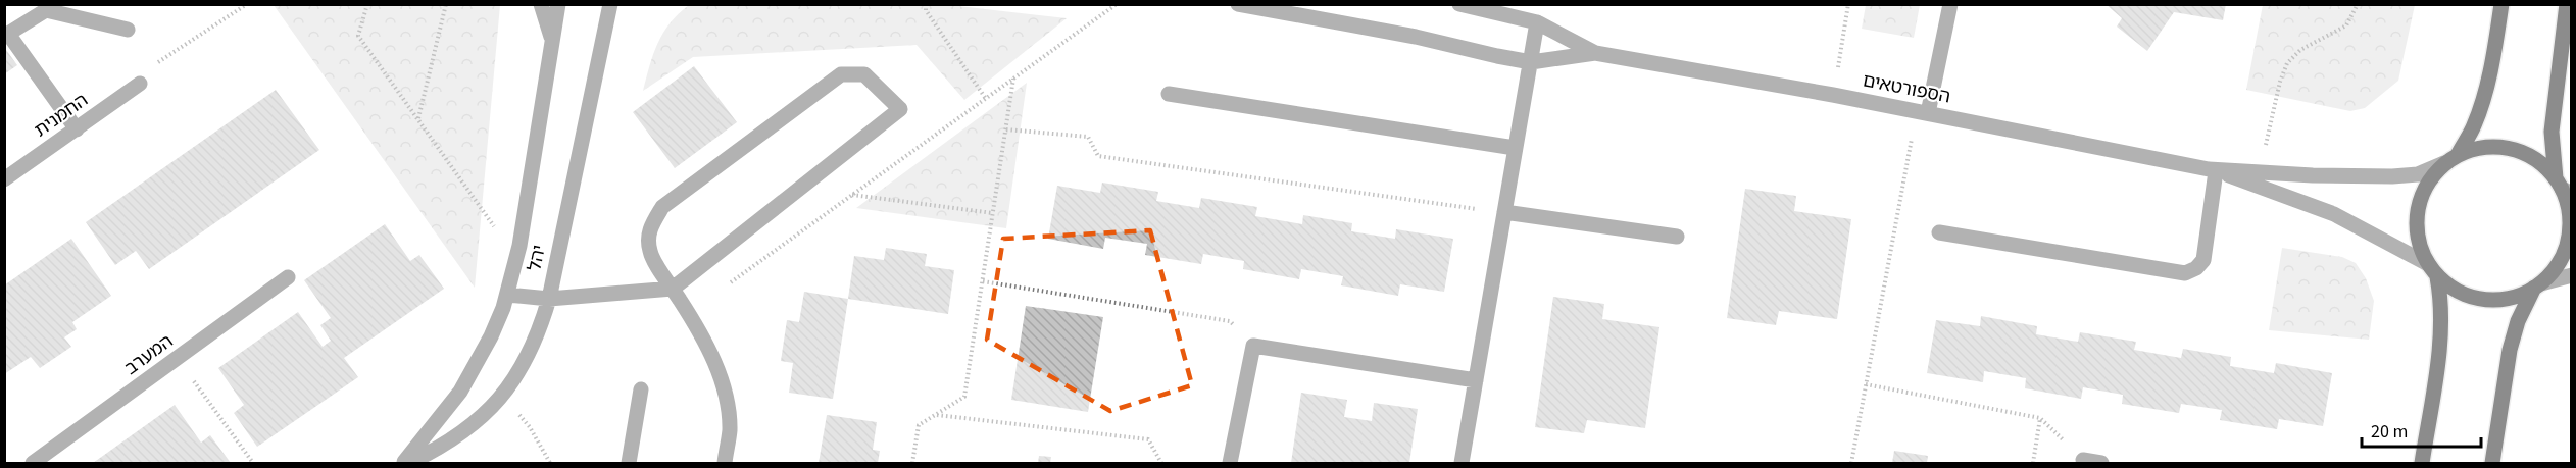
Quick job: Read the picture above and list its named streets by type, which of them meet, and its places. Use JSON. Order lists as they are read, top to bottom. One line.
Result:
{"streets":{"street":["הספורטאים","החמנית","יהל","המערב"]},"scale_bar":"20 m"}
